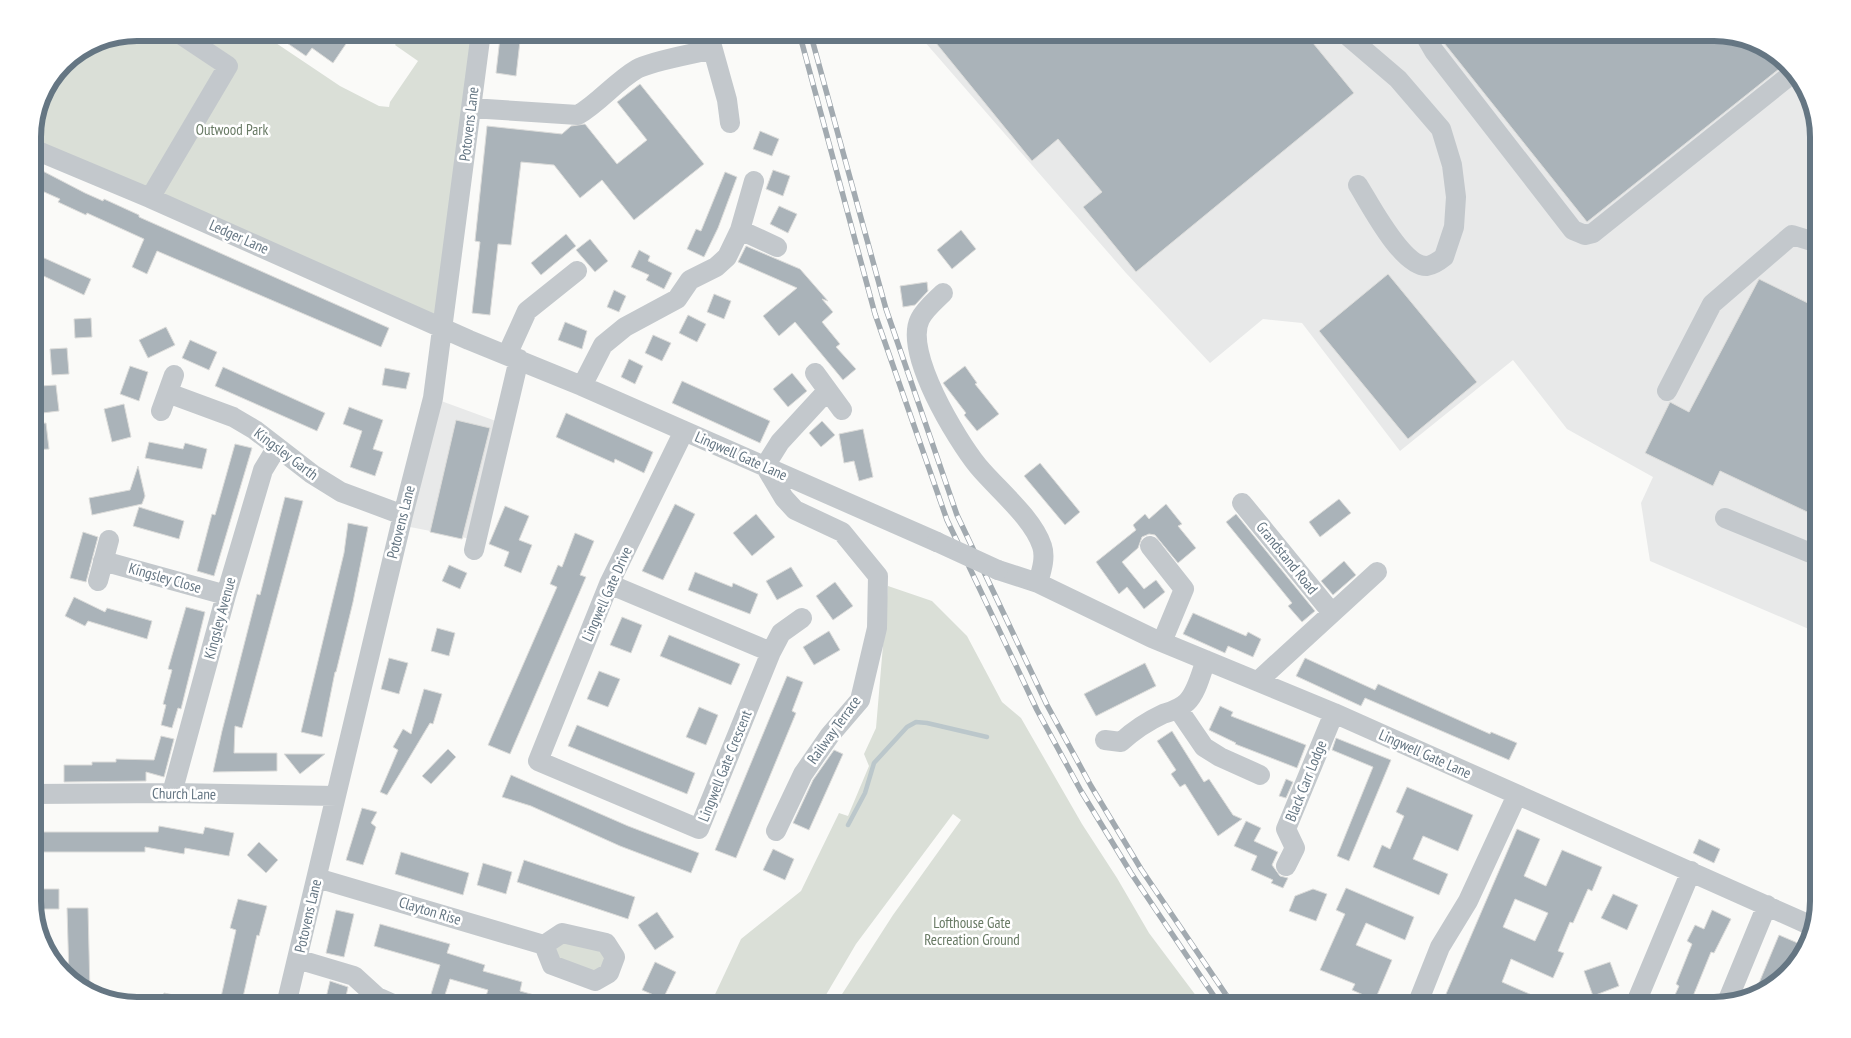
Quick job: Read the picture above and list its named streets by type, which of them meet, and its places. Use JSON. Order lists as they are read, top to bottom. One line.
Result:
{"streets":{"street":["Potovens Lane","Ledger Lane","Kingsley Garth","Lingwell Gate Lane","Grandstand Road","Kingsley Close","Lingwell Gate Drive","Kingsley Avenue","Railway Terrace","Lingwell Gate Crescent","Black Carr Lodge","Church Lane","Clayton Rise"]},"crossings":[["Potovens Lane","Ledger Lane"],["Potovens Lane","Kingsley Garth"],["Potovens Lane","Lingwell Gate Lane"],["Potovens Lane","Church Lane"],["Potovens Lane","Clayton Rise"],["Ledger Lane","Lingwell Gate Lane"],["Kingsley Garth","Kingsley Avenue"],["Lingwell Gate Lane","Lingwell Gate Drive"],["Lingwell Gate Lane","Railway Terrace"],["Lingwell Gate Lane","Black Carr Lodge"],["Kingsley Close","Kingsley Avenue"],["Lingwell Gate Drive","Lingwell Gate Crescent"],["Kingsley Avenue","Church Lane"]],"parks":["Outwood Park","Lofthouse Gate Recreation Ground"]}
